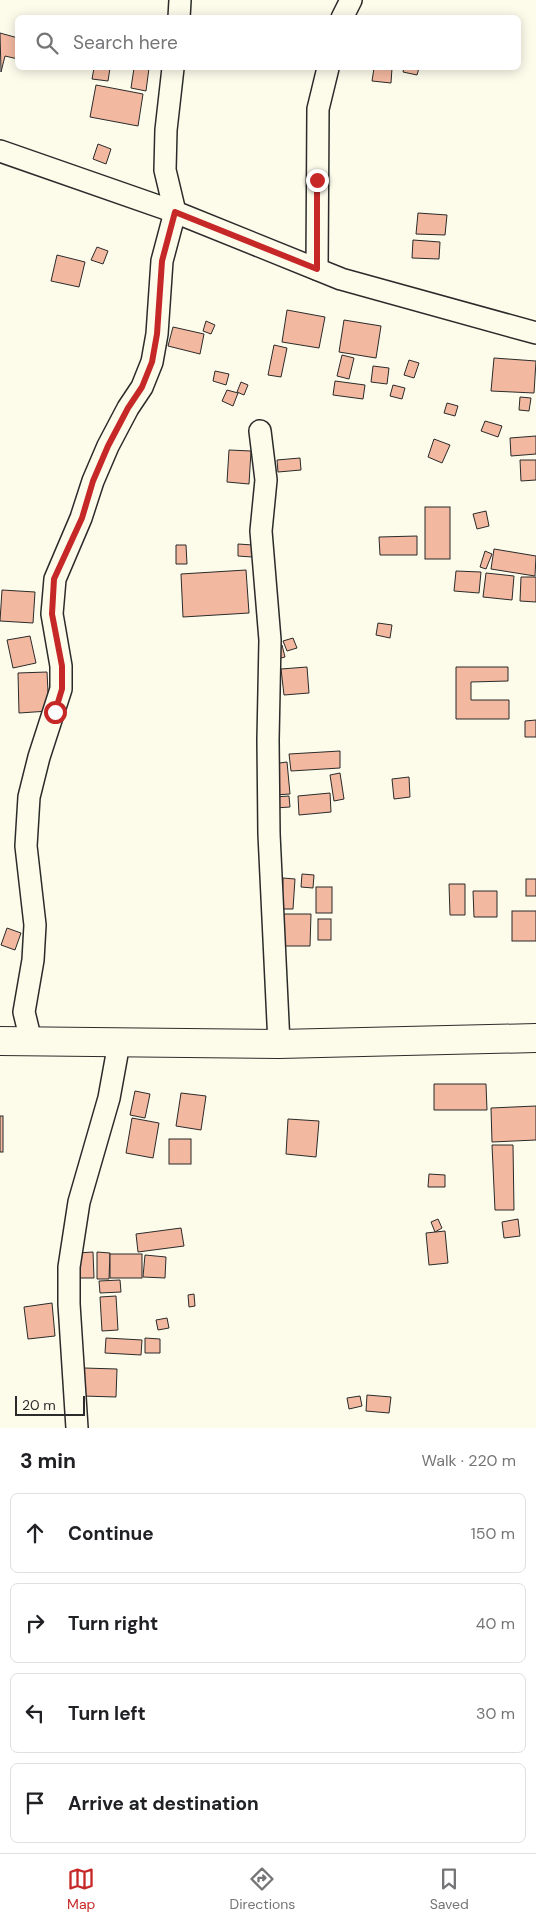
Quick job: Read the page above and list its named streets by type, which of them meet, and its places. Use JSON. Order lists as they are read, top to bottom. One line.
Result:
{"scale_bar":"20 m","page":{"search":"Search here","scale":"20 m","heading":["3 min","Walk · 220 m"],"list":[["Continue","150 m"],["Turn right","40 m"],["Turn left","30 m"],"Arrive at destination"],"nav":["Map","Directions","Saved"]}}
